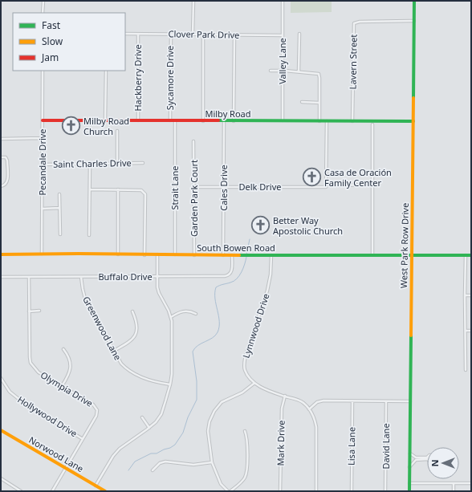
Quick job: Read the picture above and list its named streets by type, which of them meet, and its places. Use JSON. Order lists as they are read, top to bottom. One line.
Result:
{"streets":{"main road":["Milby Road","West Park Row Drive","South Bowen Road","Norwood Lane"],"street":["Clover Park Drive","Valley Lane","Lavern Street","Hackberry Drive","Sycamore Drive","Pecandale Drive","Saint Charles Drive","Delk Drive","Strait Lane","Cales Drive","Garden Park Court","Buffalo Drive","Lynnwood Drive","Greenwood Lane","Olympia Drive","Hollywood Drive","Mark Drive","Lisa Lane","David Lane"]},"crossings":[["Clover Park Drive","Valley Lane"],["Clover Park Drive","Hackberry Drive"],["Clover Park Drive","Sycamore Drive"],["Valley Lane","Milby Road"],["Lavern Street","Milby Road"],["Lavern Street","West Park Row Drive"],["Hackberry Drive","Milby Road"],["Sycamore Drive","Milby Road"],["Milby Road","Pecandale Drive"],["Milby Road","Delk Drive"],["Milby Road","Strait Lane"],["Milby Road","Cales Drive"],["Milby Road","West Park Row Drive"],["Pecandale Drive","Saint Charles Drive"],["Pecandale Drive","South Bowen Road"],["Delk Drive","Cales Drive"],["Delk Drive","Garden Park Court"],["Strait Lane","South Bowen Road"],["Cales Drive","South Bowen Road"],["Garden Park Court","South Bowen Road"],["West Park Row Drive","South Bowen Road"],["South Bowen Road","Buffalo Drive"],["South Bowen Road","Lynnwood Drive"],["Buffalo Drive","Greenwood Lane"],["Buffalo Drive","Olympia Drive"],["Olympia Drive","Hollywood Drive"],["Olympia Drive","Norwood Lane"]],"places":{"church":["Milby Road Church","Casa de Oración Family Center","Better Way Apostolic Church"]},"legend":["Fast","Slow","Jam"],"north":"left"}
